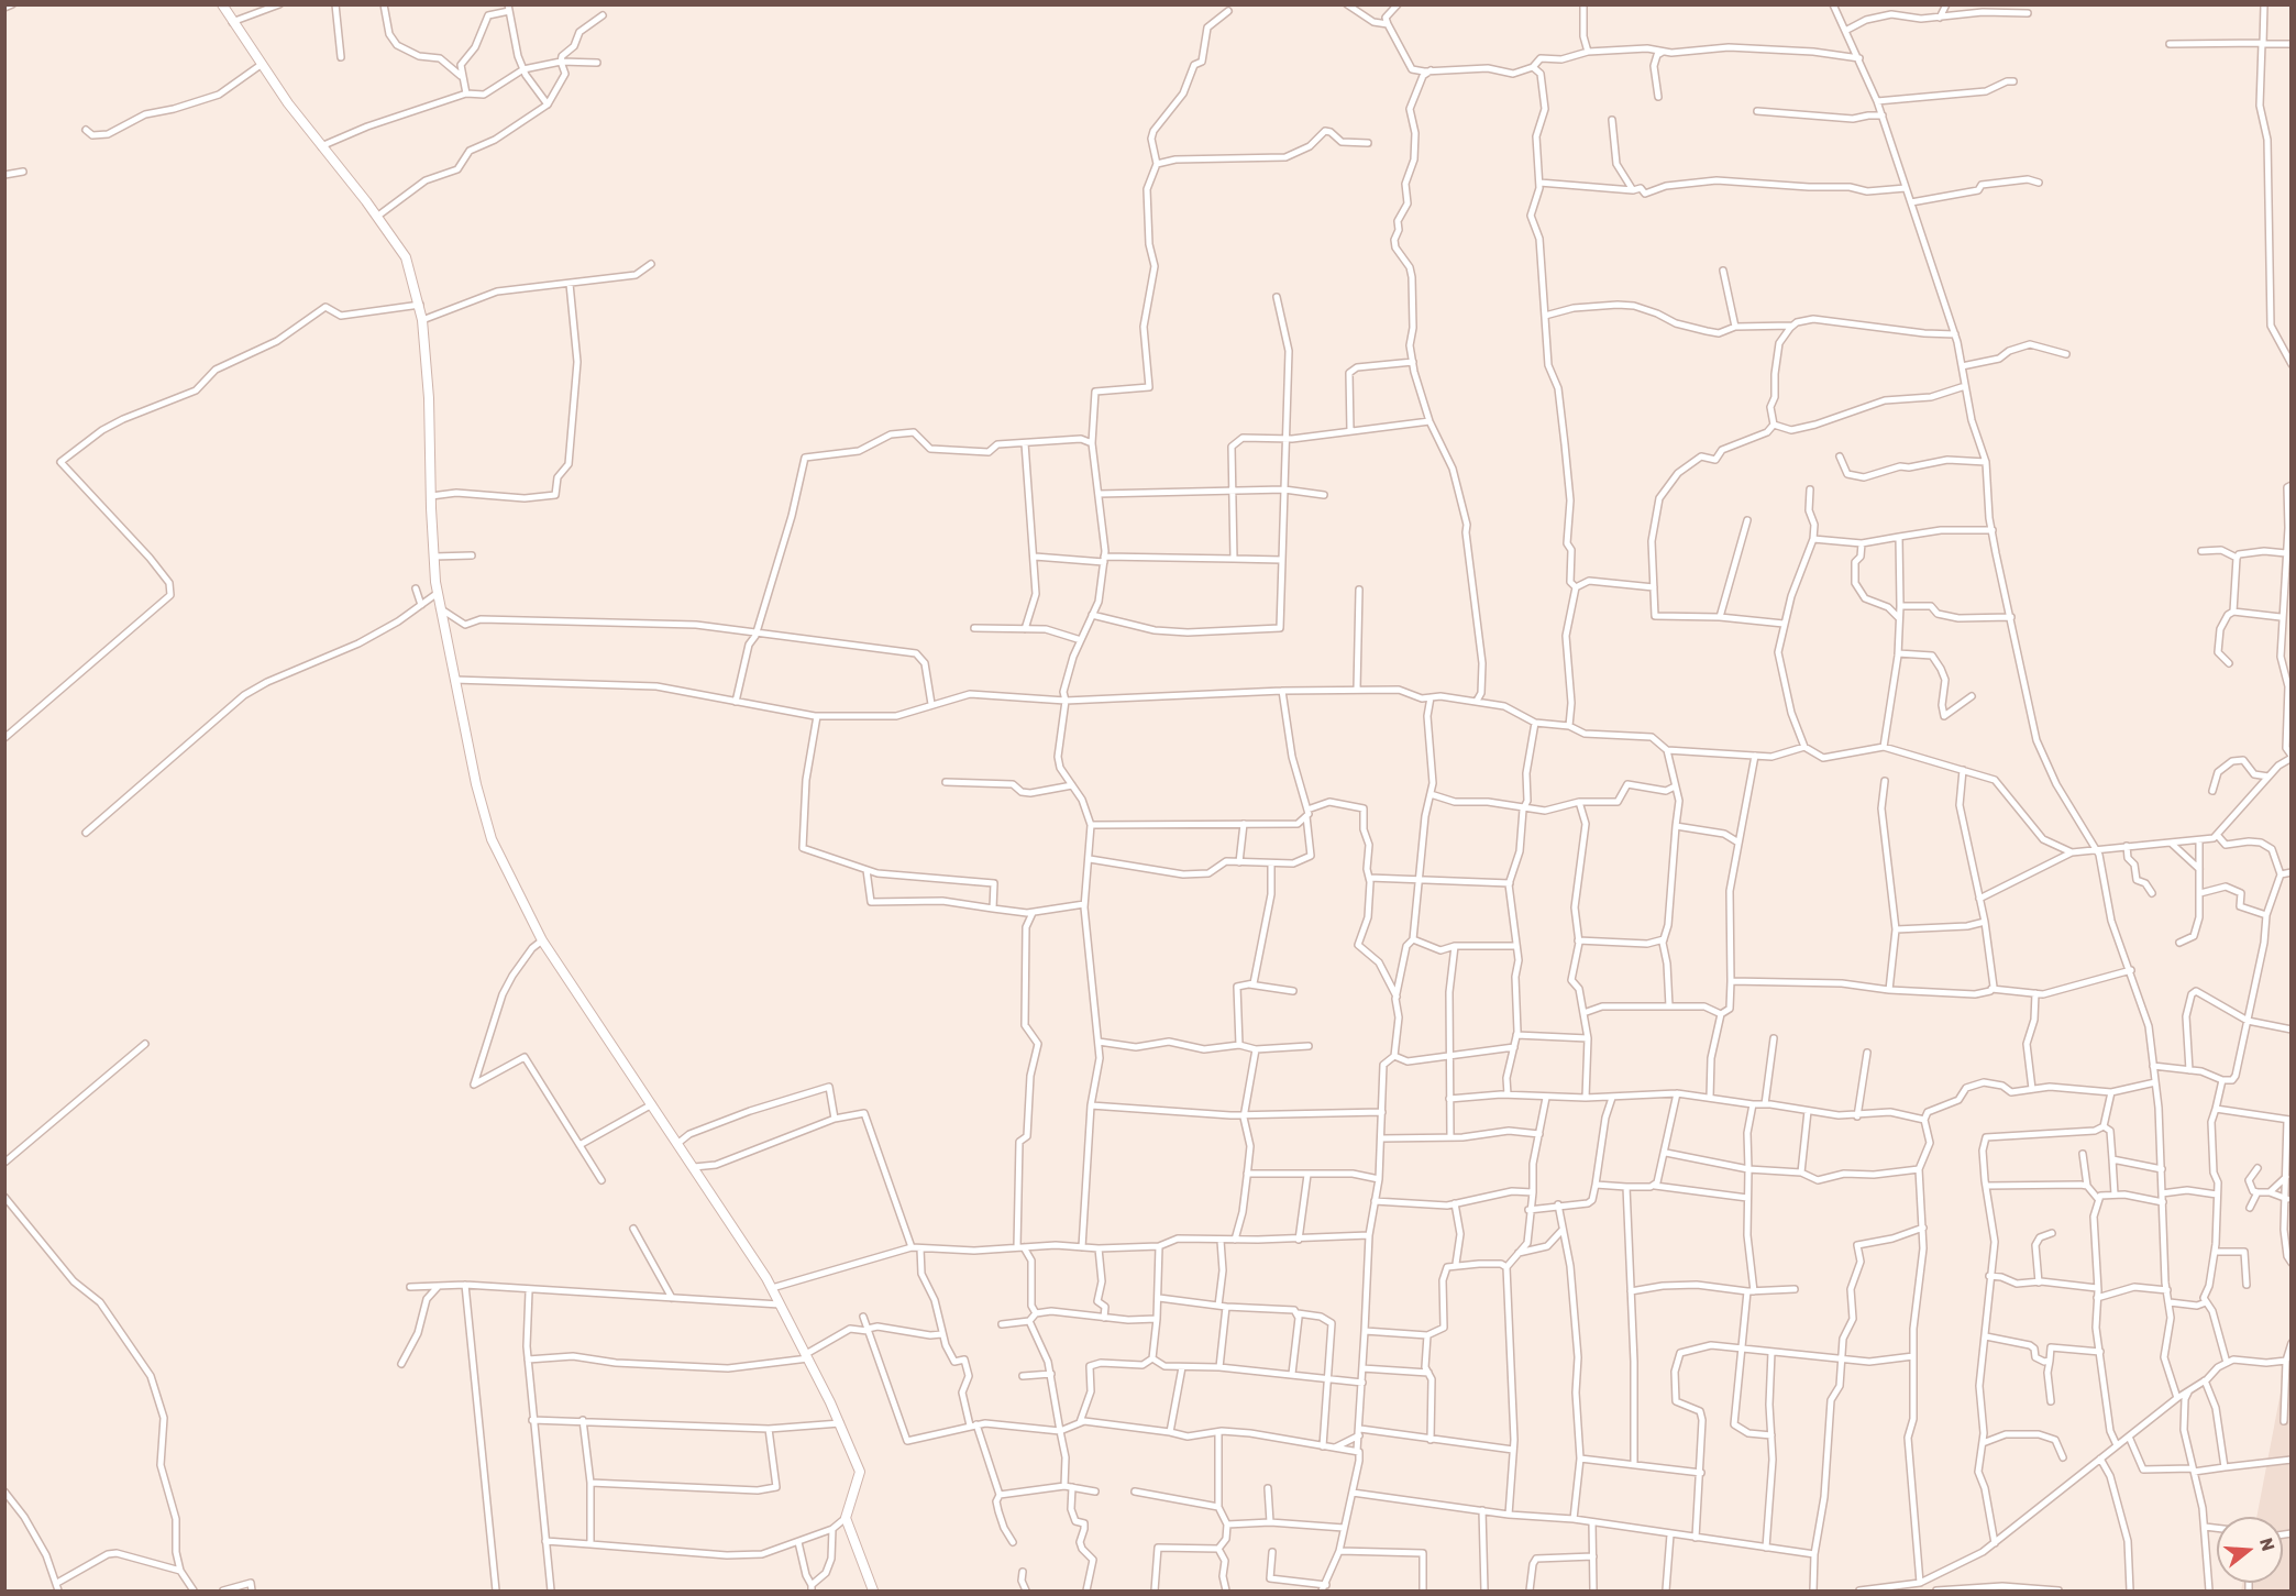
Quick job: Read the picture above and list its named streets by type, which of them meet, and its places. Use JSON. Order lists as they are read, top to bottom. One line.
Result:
{"north":"right"}
